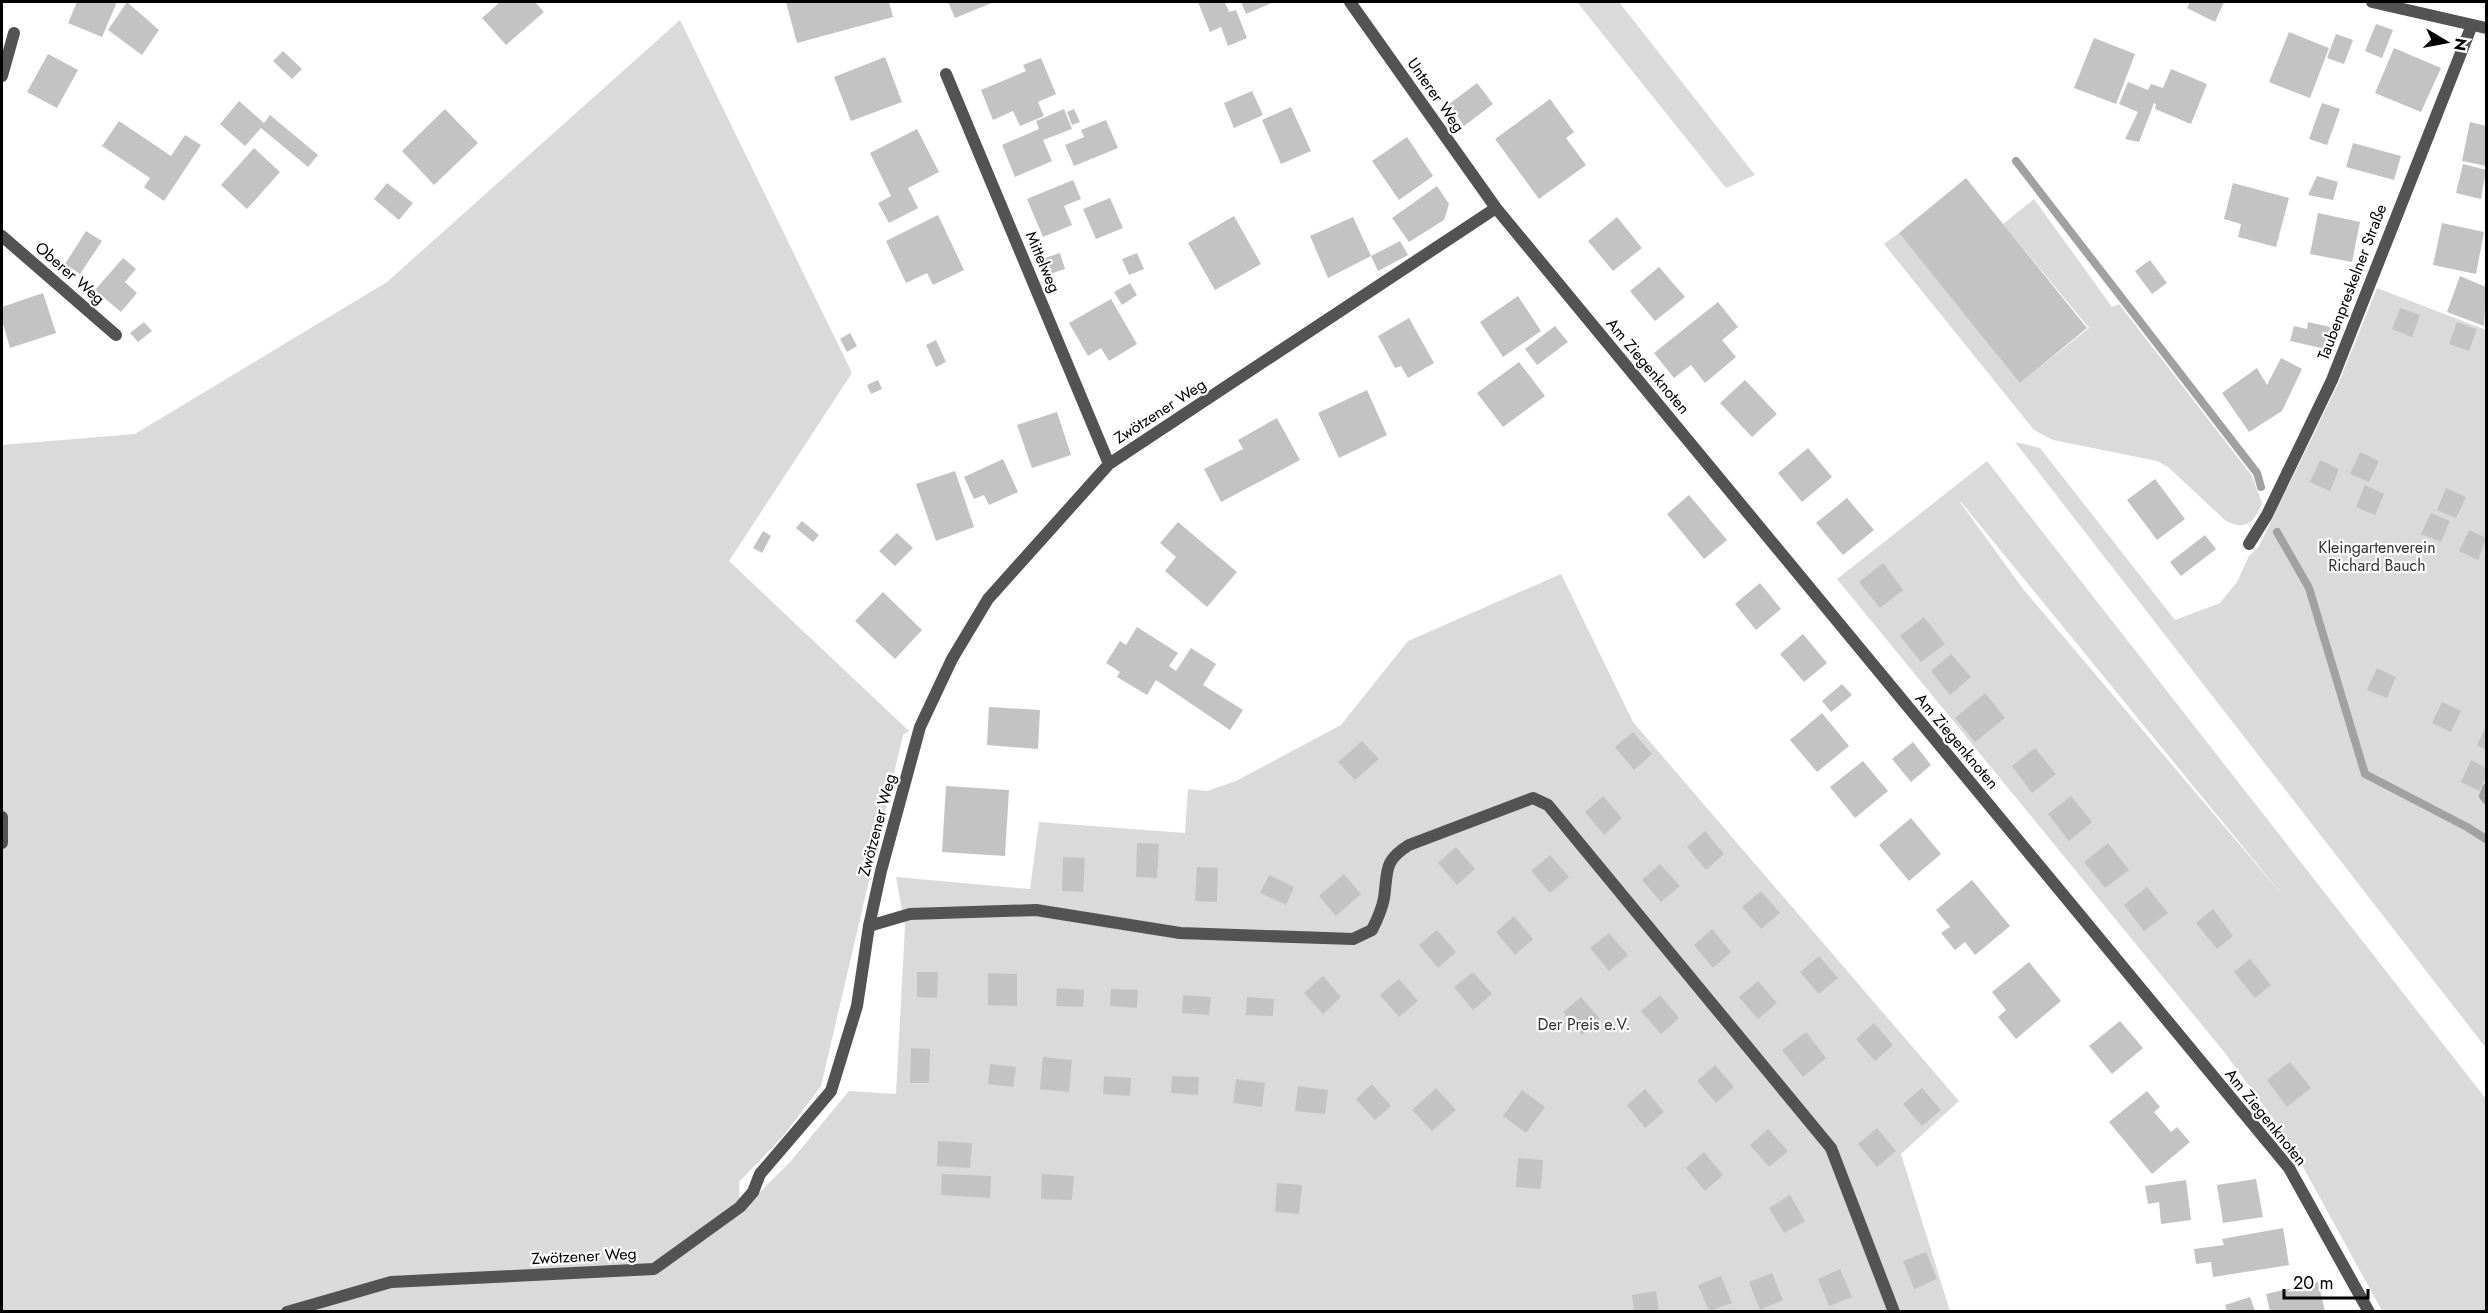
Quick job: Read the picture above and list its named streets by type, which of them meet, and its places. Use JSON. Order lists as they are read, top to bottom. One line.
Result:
{"streets":{"street":["Unterer Weg","Mittelweg","Oberer Weg","Taubenpreskelner Straße","Am Ziegenknoten","Zwötzener Weg"]},"crossings":[["Unterer Weg","Am Ziegenknoten"],["Unterer Weg","Zwötzener Weg"],["Mittelweg","Zwötzener Weg"],["Am Ziegenknoten","Zwötzener Weg"]],"parks":["Kleingartenverein Richard Bauch","Der Preis e.V."],"scale_bar":"20 m","north":"right"}
